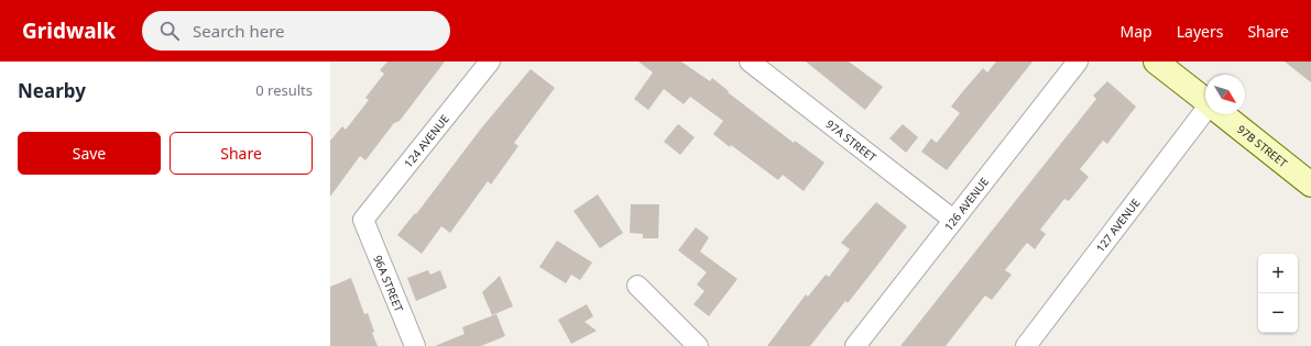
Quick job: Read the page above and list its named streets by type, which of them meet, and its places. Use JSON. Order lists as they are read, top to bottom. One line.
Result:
{"streets":{"street":["124 AVENUE","97A STREET","97B STREET","126 AVENUE","127 AVENUE","96A STREET"]},"crossings":[["124 AVENUE","96A STREET"],["97A STREET","126 AVENUE"]],"north":"bottom right","page":{"header":"Gridwalk","search":"Search here","nav":["Map","Layers","Share"],"heading":["Nearby","0 results"],"buttons":["Save","Share"],"map_buttons":["+","−"]}}
